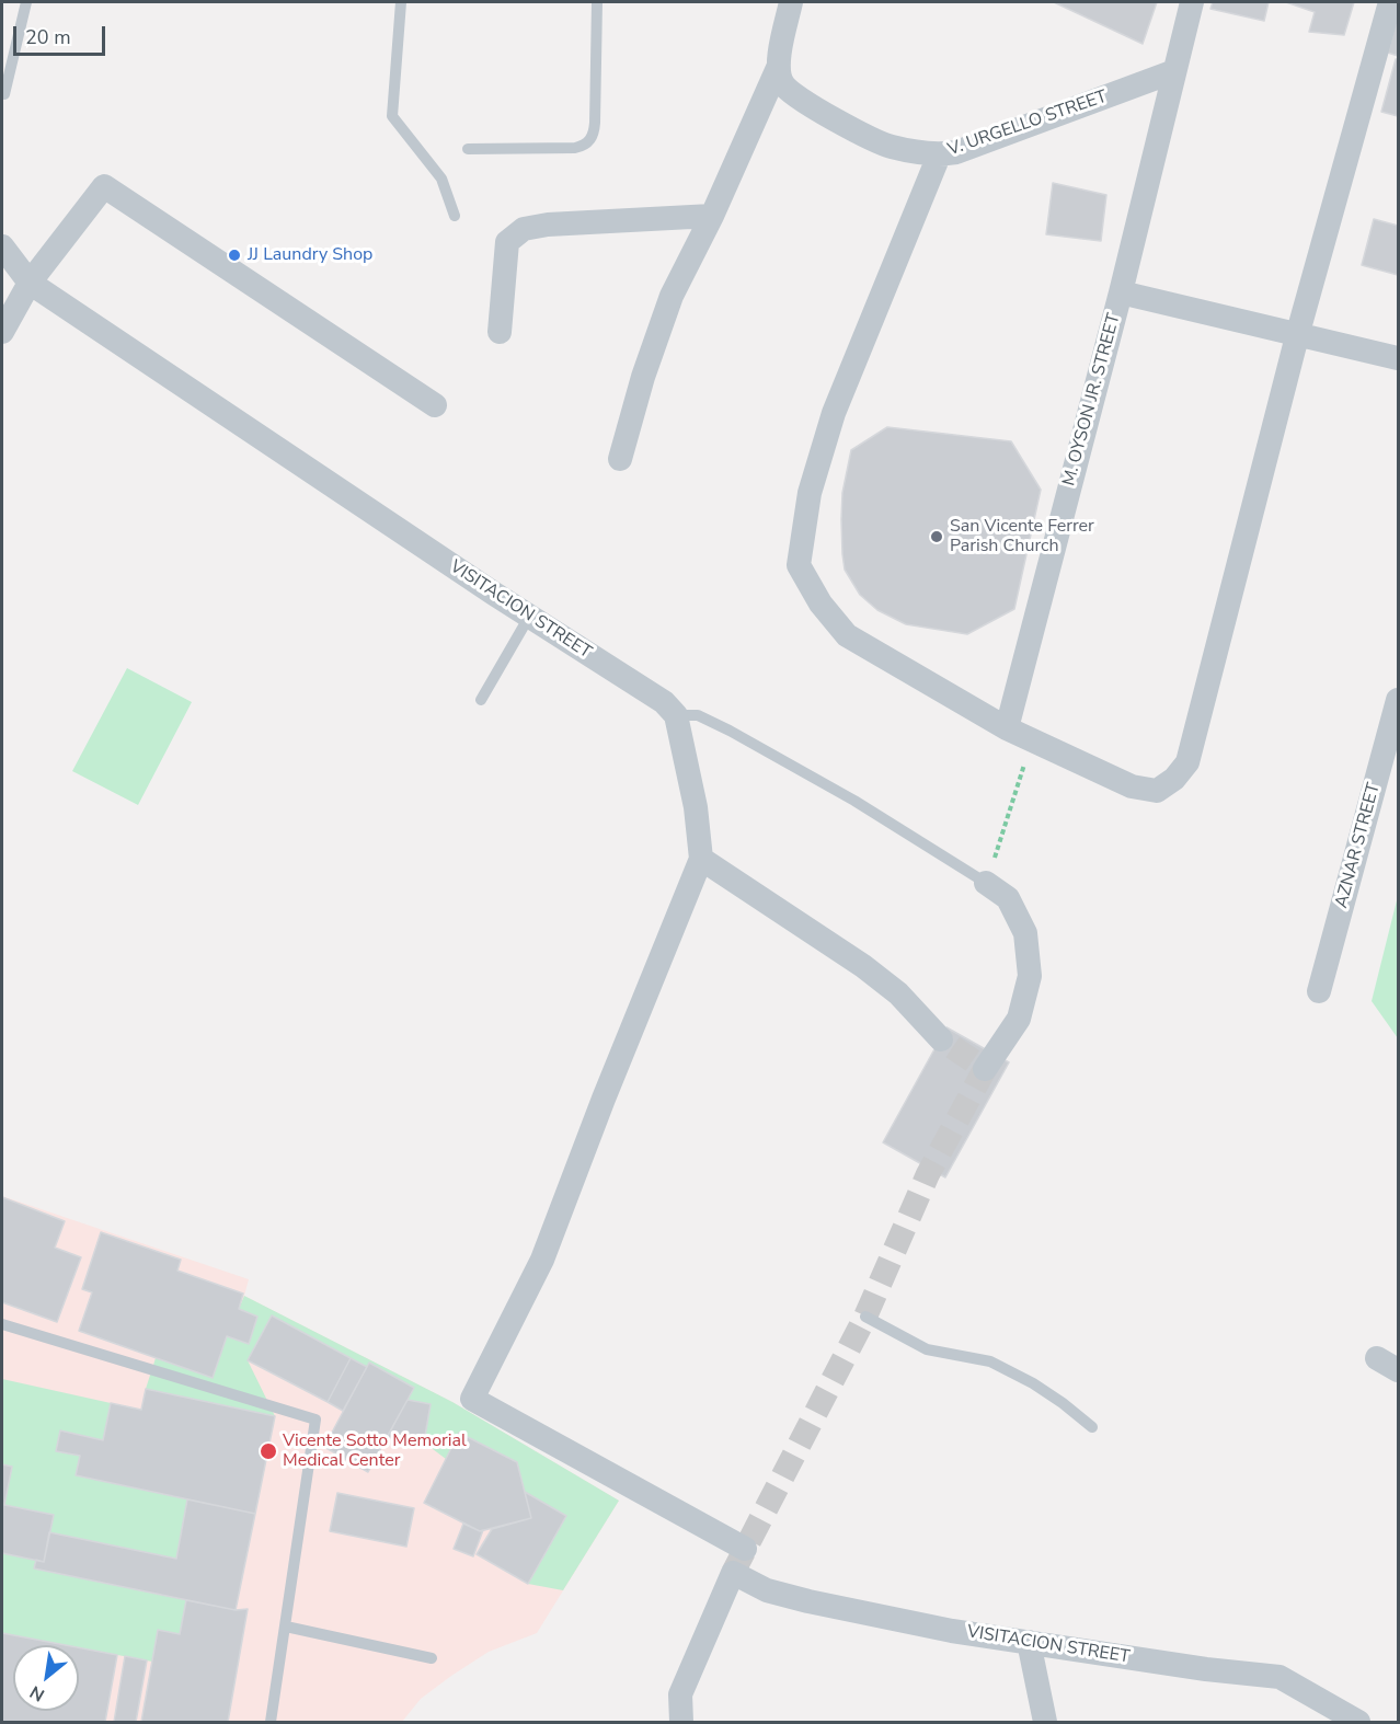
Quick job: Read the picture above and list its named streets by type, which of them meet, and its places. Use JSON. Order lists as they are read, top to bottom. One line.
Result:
{"streets":{"street":["V. URGELLO STREET","M. OYSON JR. STREET","VISITACION STREET","AZNAR STREET"]},"crossings":[["V. URGELLO STREET","M. OYSON JR. STREET"]],"places":["JJ Laundry Shop","San Vicente Ferrer Parish Church","Vicente Sotto Memorial Medical Center"],"scale_bar":"20 m","north":"bottom left"}
